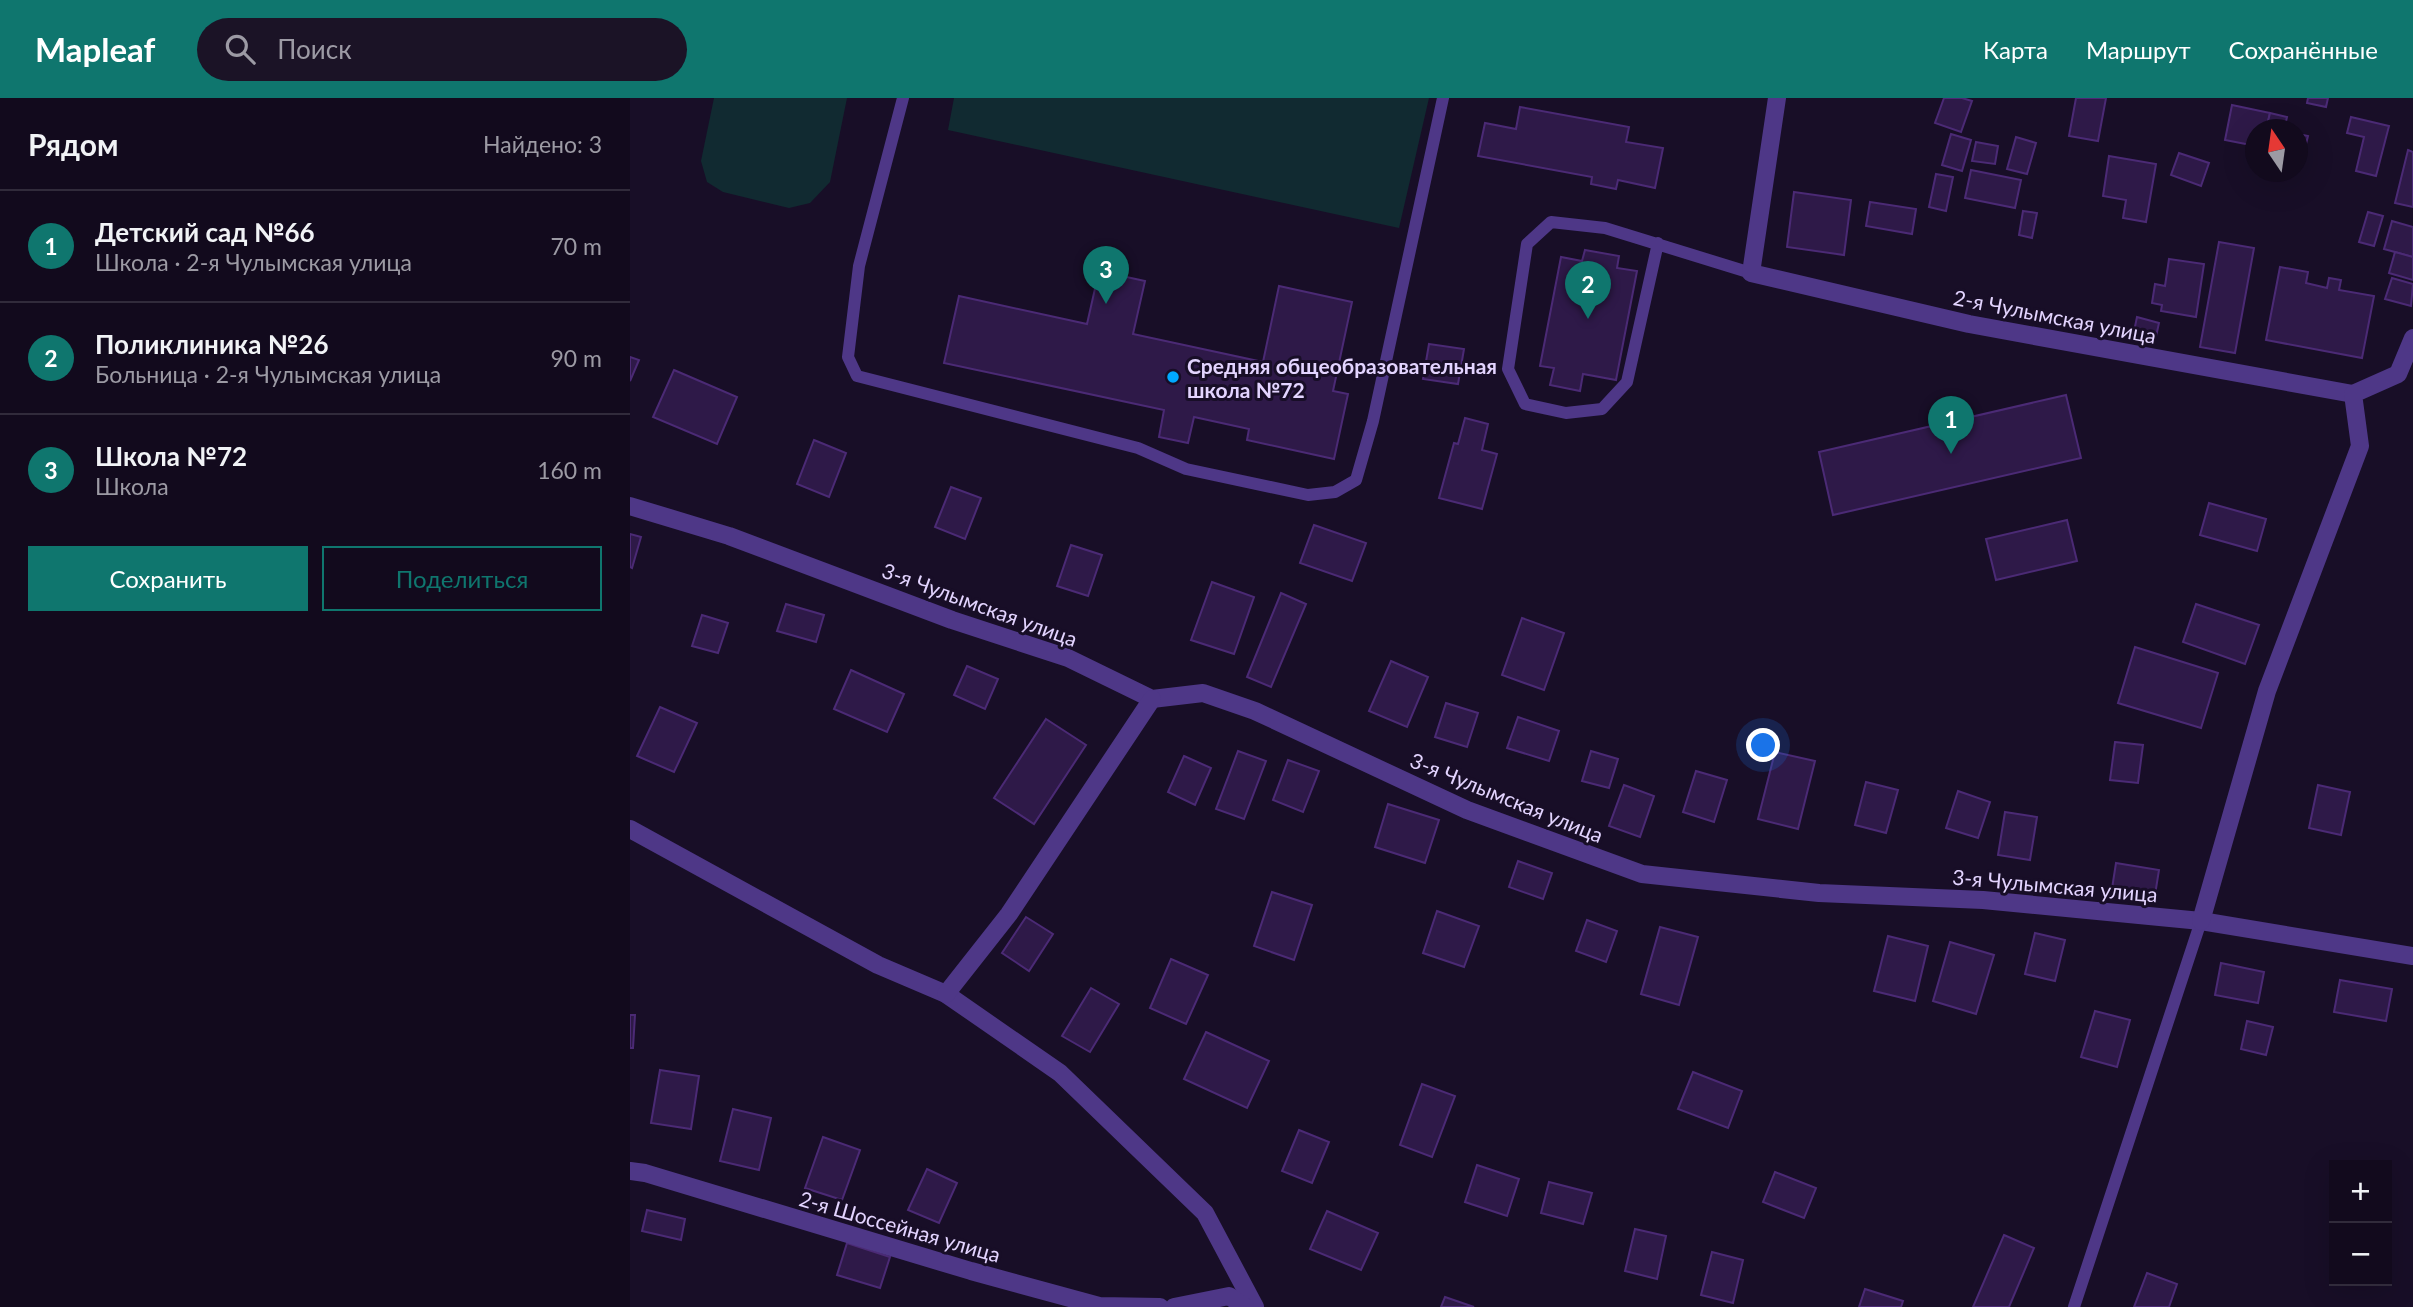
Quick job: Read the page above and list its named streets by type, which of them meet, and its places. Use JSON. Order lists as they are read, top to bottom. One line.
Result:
{"streets":{"street":["2-я Чулымская улица","3-я Чулымская улица","2-я Шоссейная улица"]},"places":["Средняя общеобразовательная школа №72"],"north":"top","page":{"header":"Mapleaf","search":"Поиск","nav":["Карта","Маршрут","Сохранённые"],"heading":["Рядом","Найдено: 3"],"list":[{"mark":"1","name":"Детский сад №66","note":"Школа · 2-я Чулымская улица","value":"70 m"},{"mark":"2","name":"Поликлиника №26","note":"Больница · 2-я Чулымская улица","value":"90 m"},{"mark":"3","name":"Школа №72","note":"Школа","value":"160 m"}],"pins":["3","2","1"],"buttons":["Сохранить","Поделиться"],"map_buttons":["+","−"]}}
